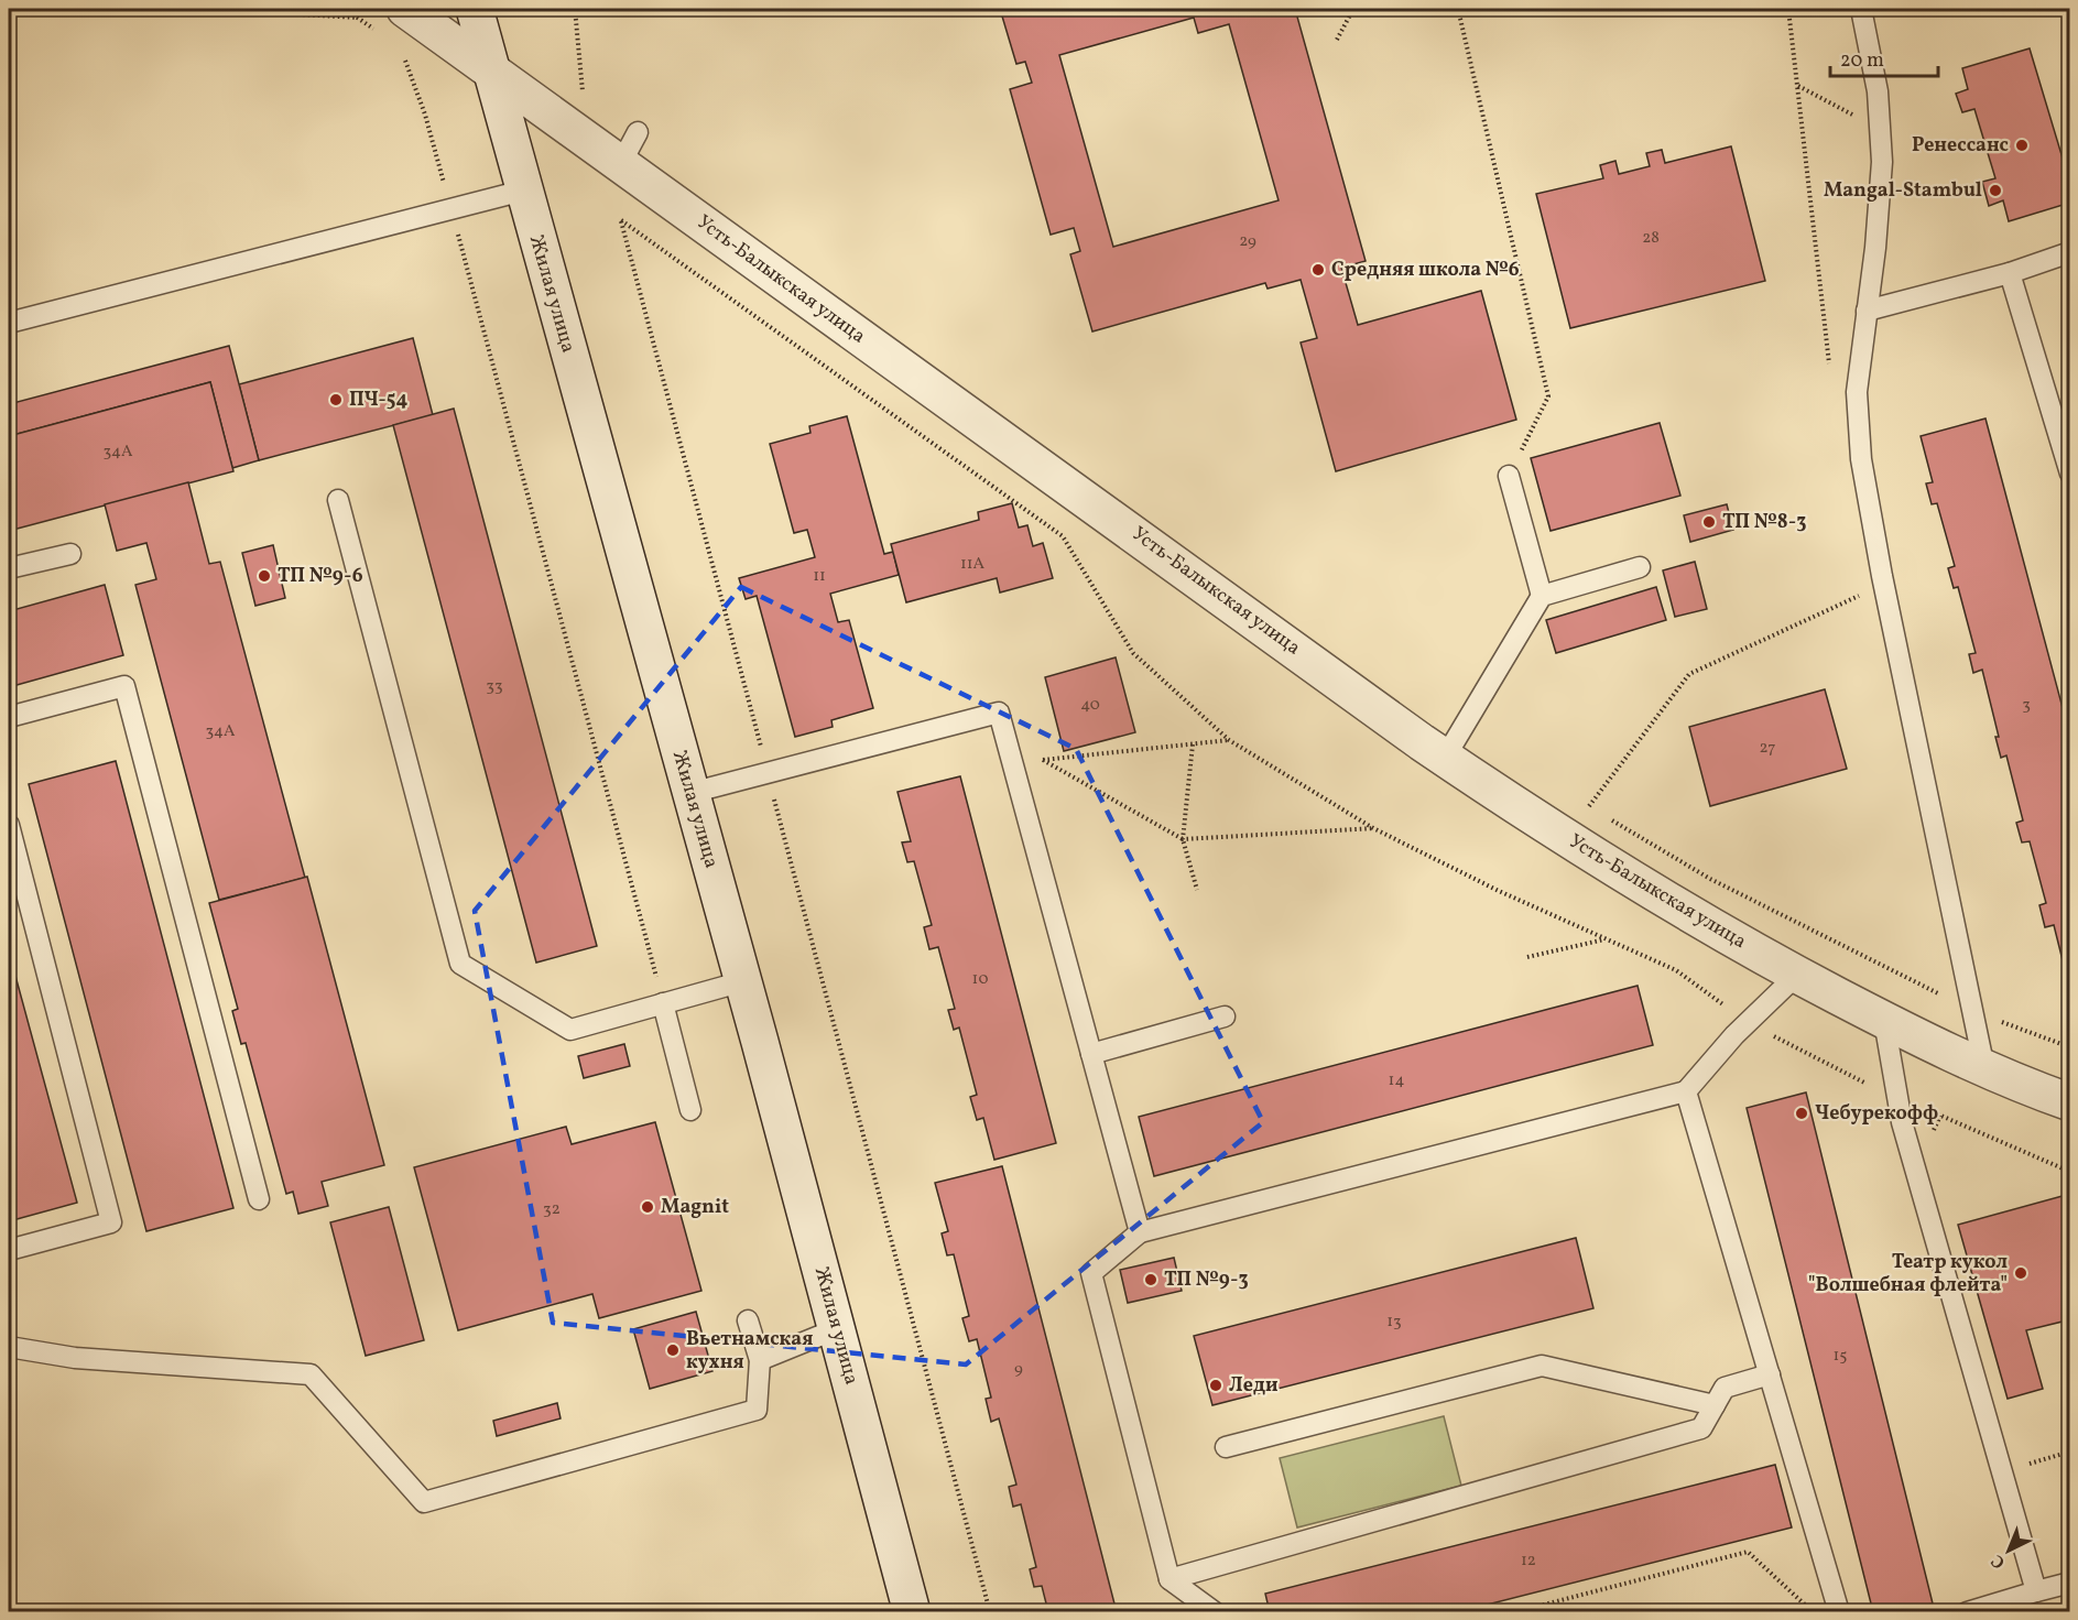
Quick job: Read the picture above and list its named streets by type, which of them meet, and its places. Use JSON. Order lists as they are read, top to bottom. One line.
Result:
{"streets":{"street":["Усть-Балыкская улица","Жилая улица"]},"crossings":[["Усть-Балыкская улица","Жилая улица"]],"places":["Ренессанс","Mangal-Stambul","Средняя школа №6","ПЧ-54","ТП №8-3","ТП №9-6","Чебурекофф","Magnit","Театр кукол \"Волшебная флейта\"","ТП №9-3","Вьетнамская кухня","Леди"],"house_numbers":["28","29","34А","11А","11","33","40","3","34А","27","10","14","32","13","15","9","12"],"scale_bar":"20 m","north":"bottom left"}
